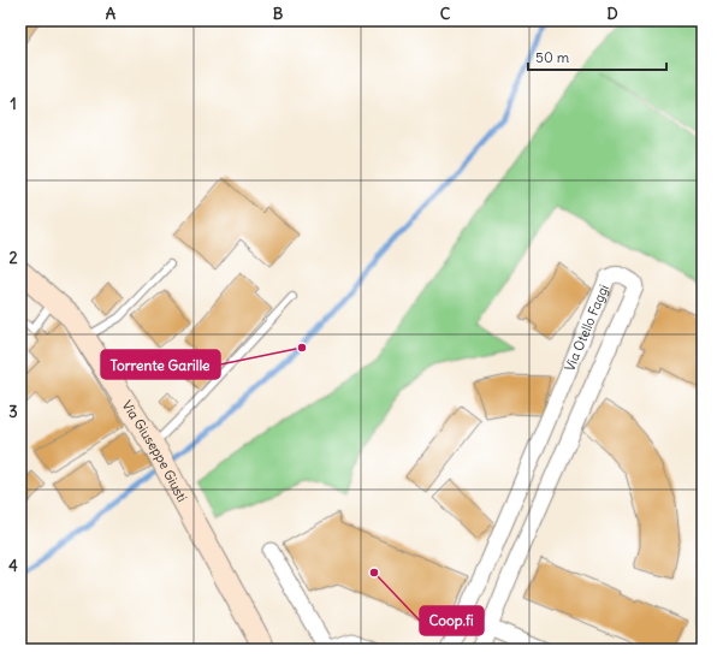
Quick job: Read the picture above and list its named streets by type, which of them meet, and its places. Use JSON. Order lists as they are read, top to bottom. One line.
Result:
{"streets":{"street":["Via Otello Faggi","Via Giuseppe Giusti"]},"places":["Torrente Garille","Coop.fi"],"scale_bar":"50 m","grid":{"columns":["A","B","C","D"],"rows":["1","2","3","4"]}}
